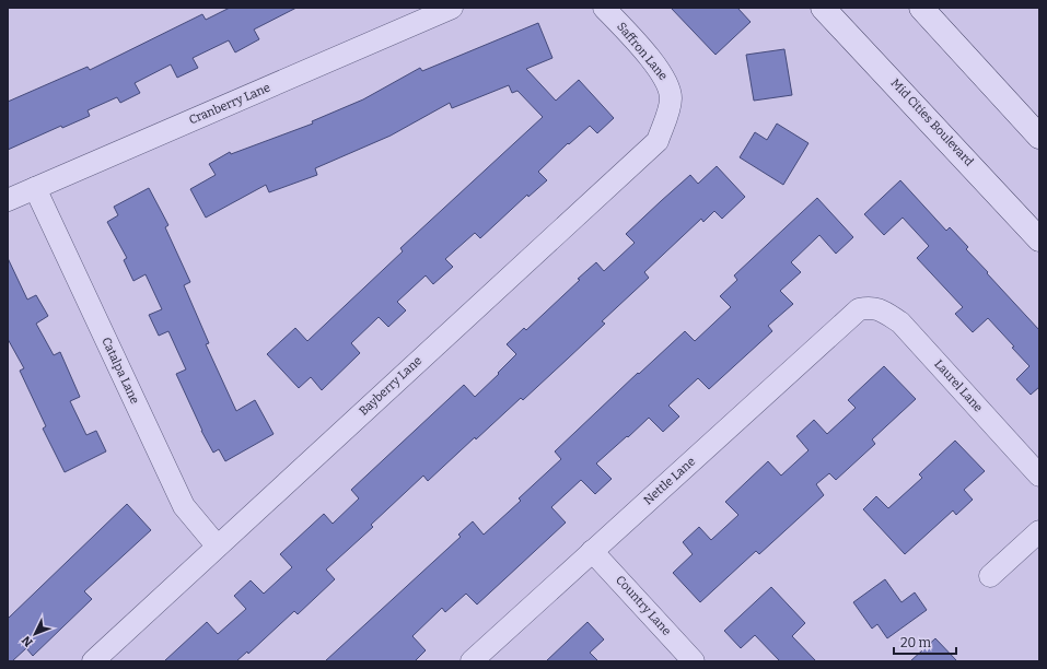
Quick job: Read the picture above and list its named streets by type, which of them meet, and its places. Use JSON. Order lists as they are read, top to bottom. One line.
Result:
{"streets":{"main road":["Mid Cities Boulevard"],"street":["Saffron Lane","Cranberry Lane","Catalpa Lane","Bayberry Lane","Laurel Lane","Nettle Lane","Country Lane"]},"crossings":[["Saffron Lane","Bayberry Lane"],["Cranberry Lane","Catalpa Lane"],["Catalpa Lane","Bayberry Lane"],["Laurel Lane","Nettle Lane"],["Nettle Lane","Country Lane"]],"scale_bar":"20 m","north":"bottom left"}
